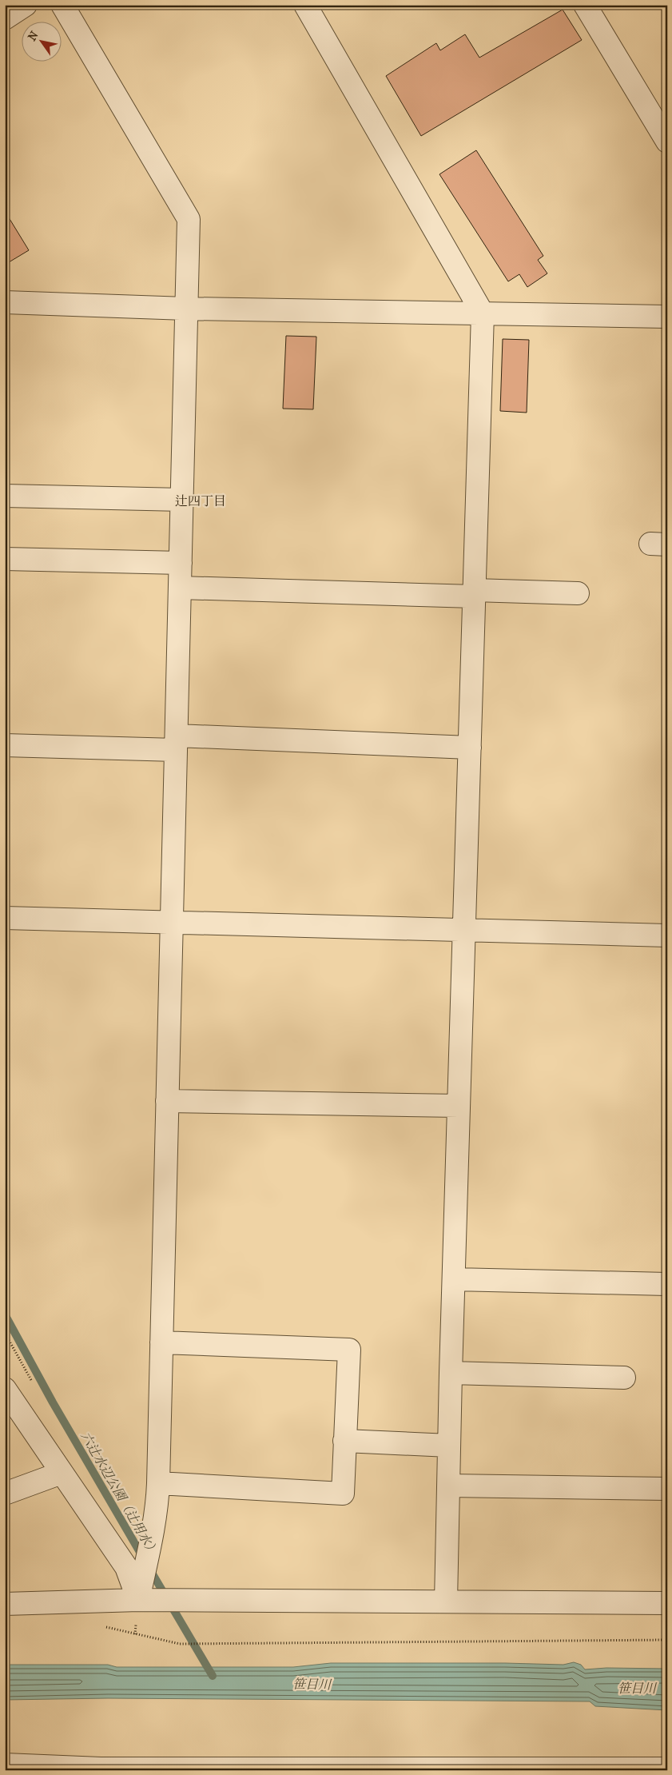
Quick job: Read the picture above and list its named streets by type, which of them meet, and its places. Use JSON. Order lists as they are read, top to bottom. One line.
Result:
{"districts":["辻四丁目"],"water":["六辻水辺公園（辻用水）","笹目川"],"north":"top left"}
